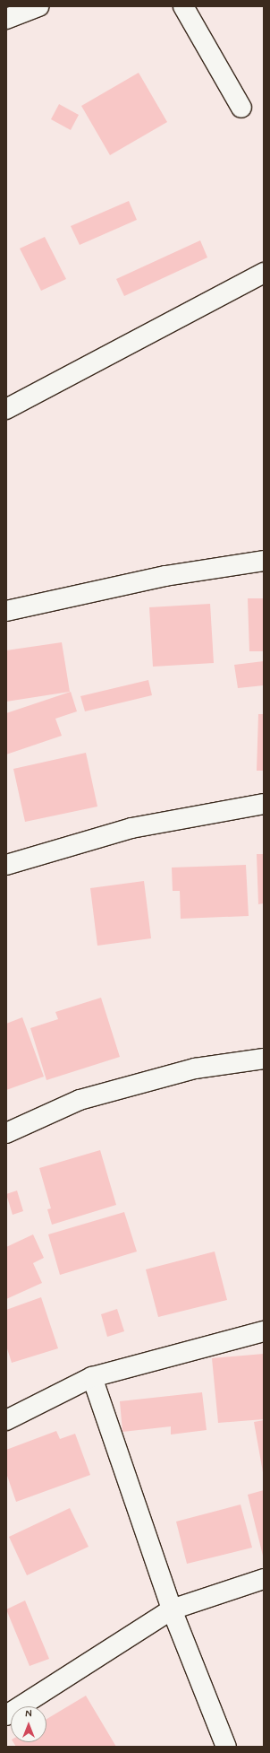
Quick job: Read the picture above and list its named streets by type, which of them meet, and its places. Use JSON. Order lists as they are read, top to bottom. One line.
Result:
{"north":"top"}
